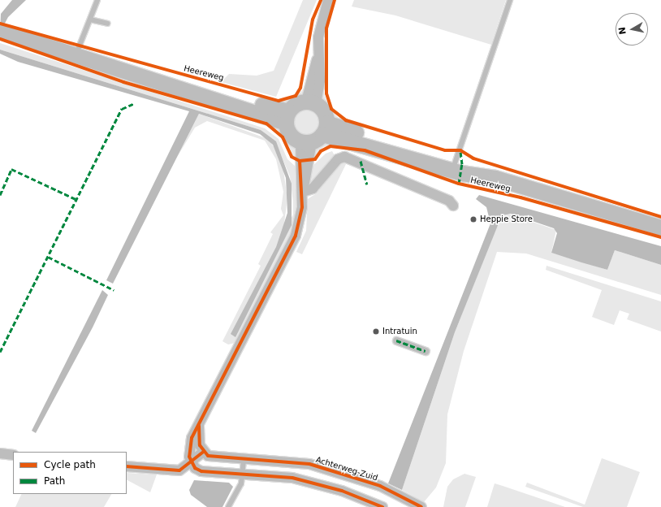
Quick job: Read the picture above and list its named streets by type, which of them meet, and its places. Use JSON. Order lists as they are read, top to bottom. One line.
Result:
{"streets":{"main road":["Heereweg"],"street":["Achterweg-Zuid"]},"places":["Heppie Store","Intratuin"],"legend":["Cycle path","Path"],"north":"left"}
